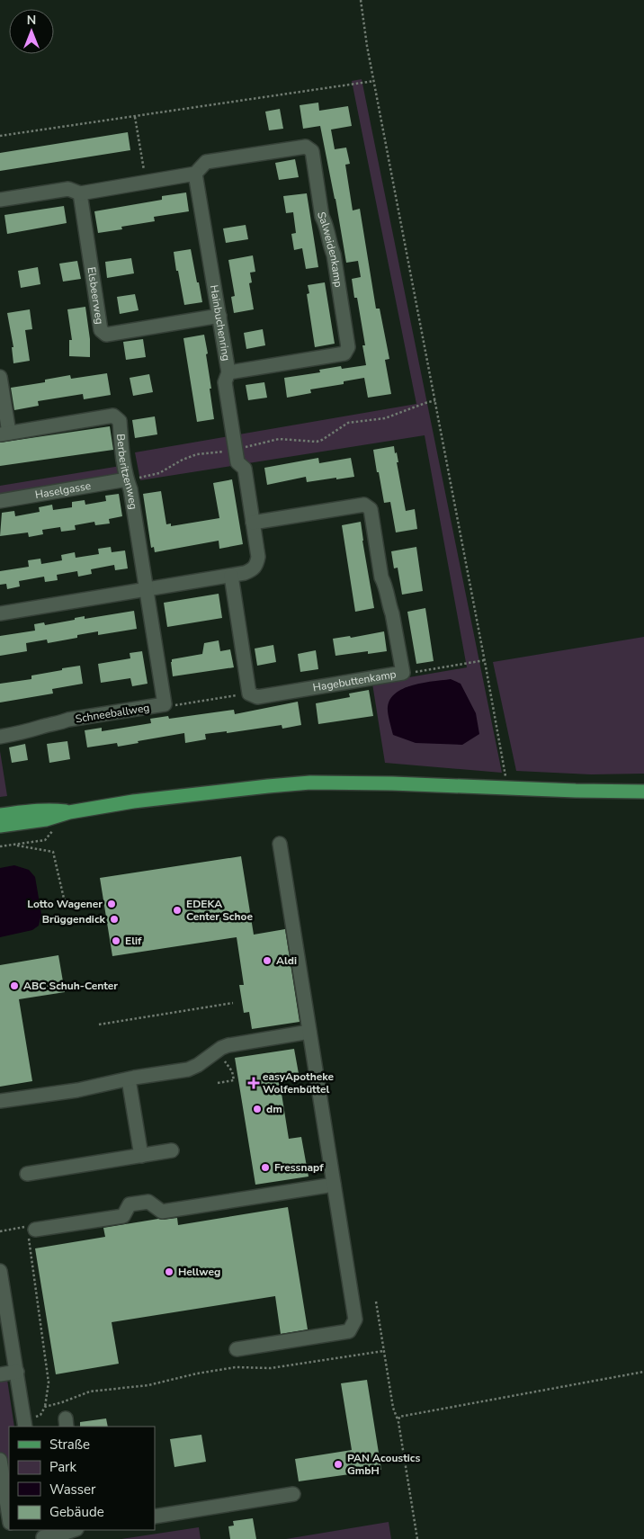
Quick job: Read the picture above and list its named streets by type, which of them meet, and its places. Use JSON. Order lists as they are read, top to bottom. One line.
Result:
{"streets":{"street":["Salweidenkamp","Elsbeerweg","Hainbuchenring","Berberitzenweg","Haselgasse","Hagebuttenkamp","Schneeballweg"]},"crossings":[["Salweidenkamp","Hainbuchenring"],["Elsbeerweg","Hainbuchenring"],["Hainbuchenring","Berberitzenweg"],["Hainbuchenring","Hagebuttenkamp"],["Hainbuchenring","Schneeballweg"],["Berberitzenweg","Haselgasse"],["Berberitzenweg","Schneeballweg"]],"places":{"other":["Lotto Wagener","EDEKA Center Schoe","Brüggendick","Elif","Aldi","ABC Schuh-Center","dm","Fressnapf","Hellweg","PAN Acoustics GmbH"],"health":["easyApotheke Wolfenbüttel"]},"legend":["Straße","Park","Wasser","Gebäude"],"north":"top"}
